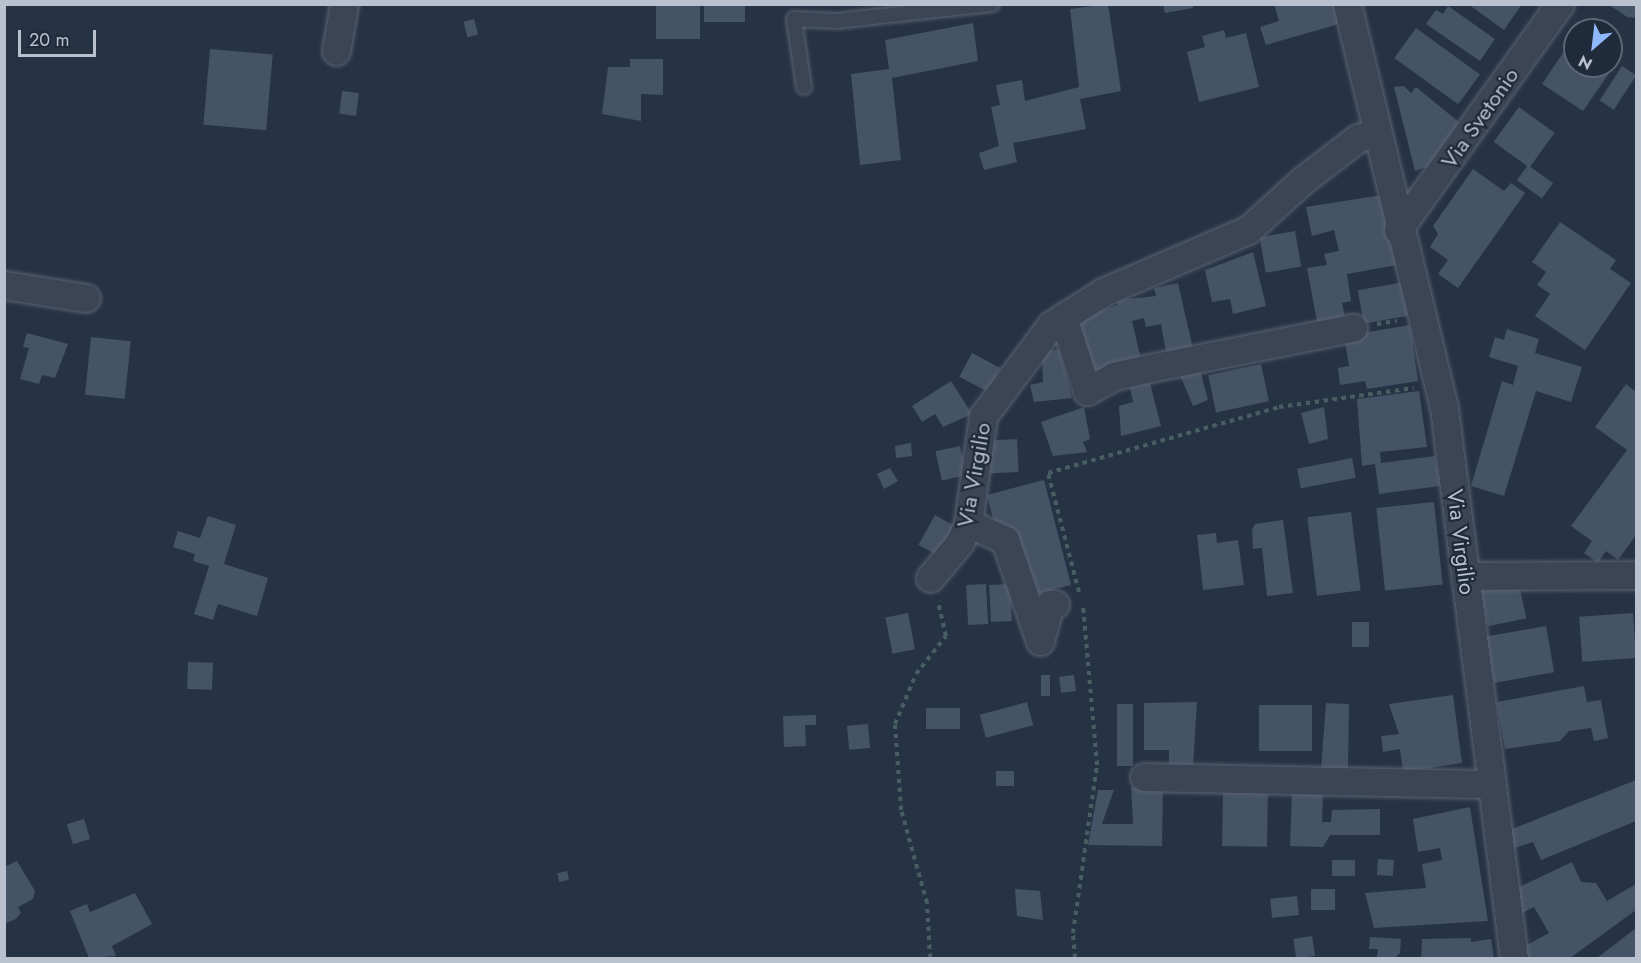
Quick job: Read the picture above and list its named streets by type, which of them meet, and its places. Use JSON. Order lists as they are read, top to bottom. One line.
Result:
{"streets":{"street":["Via Svetonio","Via Virgilio"]},"crossings":[["Via Svetonio","Via Virgilio"]],"scale_bar":"20 m","north":"bottom left"}
